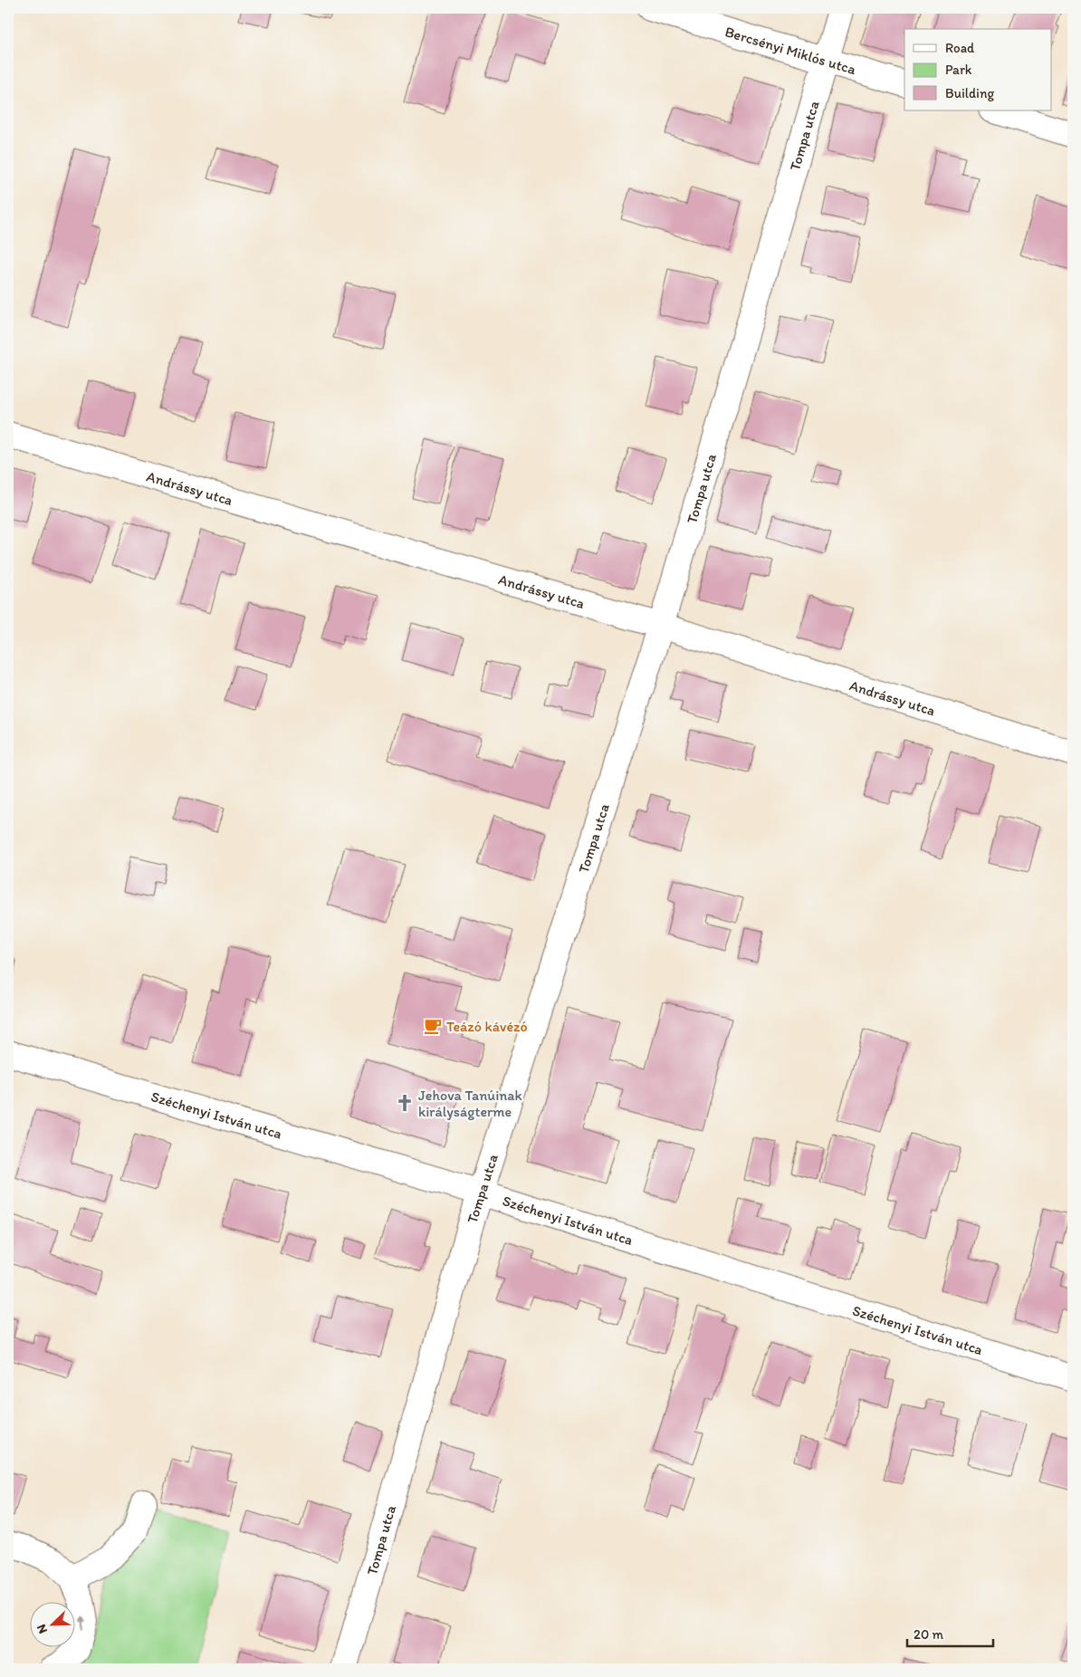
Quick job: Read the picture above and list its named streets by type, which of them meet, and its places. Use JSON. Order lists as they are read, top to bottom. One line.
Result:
{"streets":{"street":["Bercsényi Miklós utca","Tompa utca","Andrássy utca","Széchenyi István utca"]},"crossings":[["Bercsényi Miklós utca","Tompa utca"],["Tompa utca","Andrássy utca"],["Tompa utca","Széchenyi István utca"]],"places":{"cafe":["Teázó kávézó"],"church":["Jehova Tanúinak királyságterme"]},"legend":["Road","Park","Building"],"scale_bar":"20 m","north":"bottom left"}
